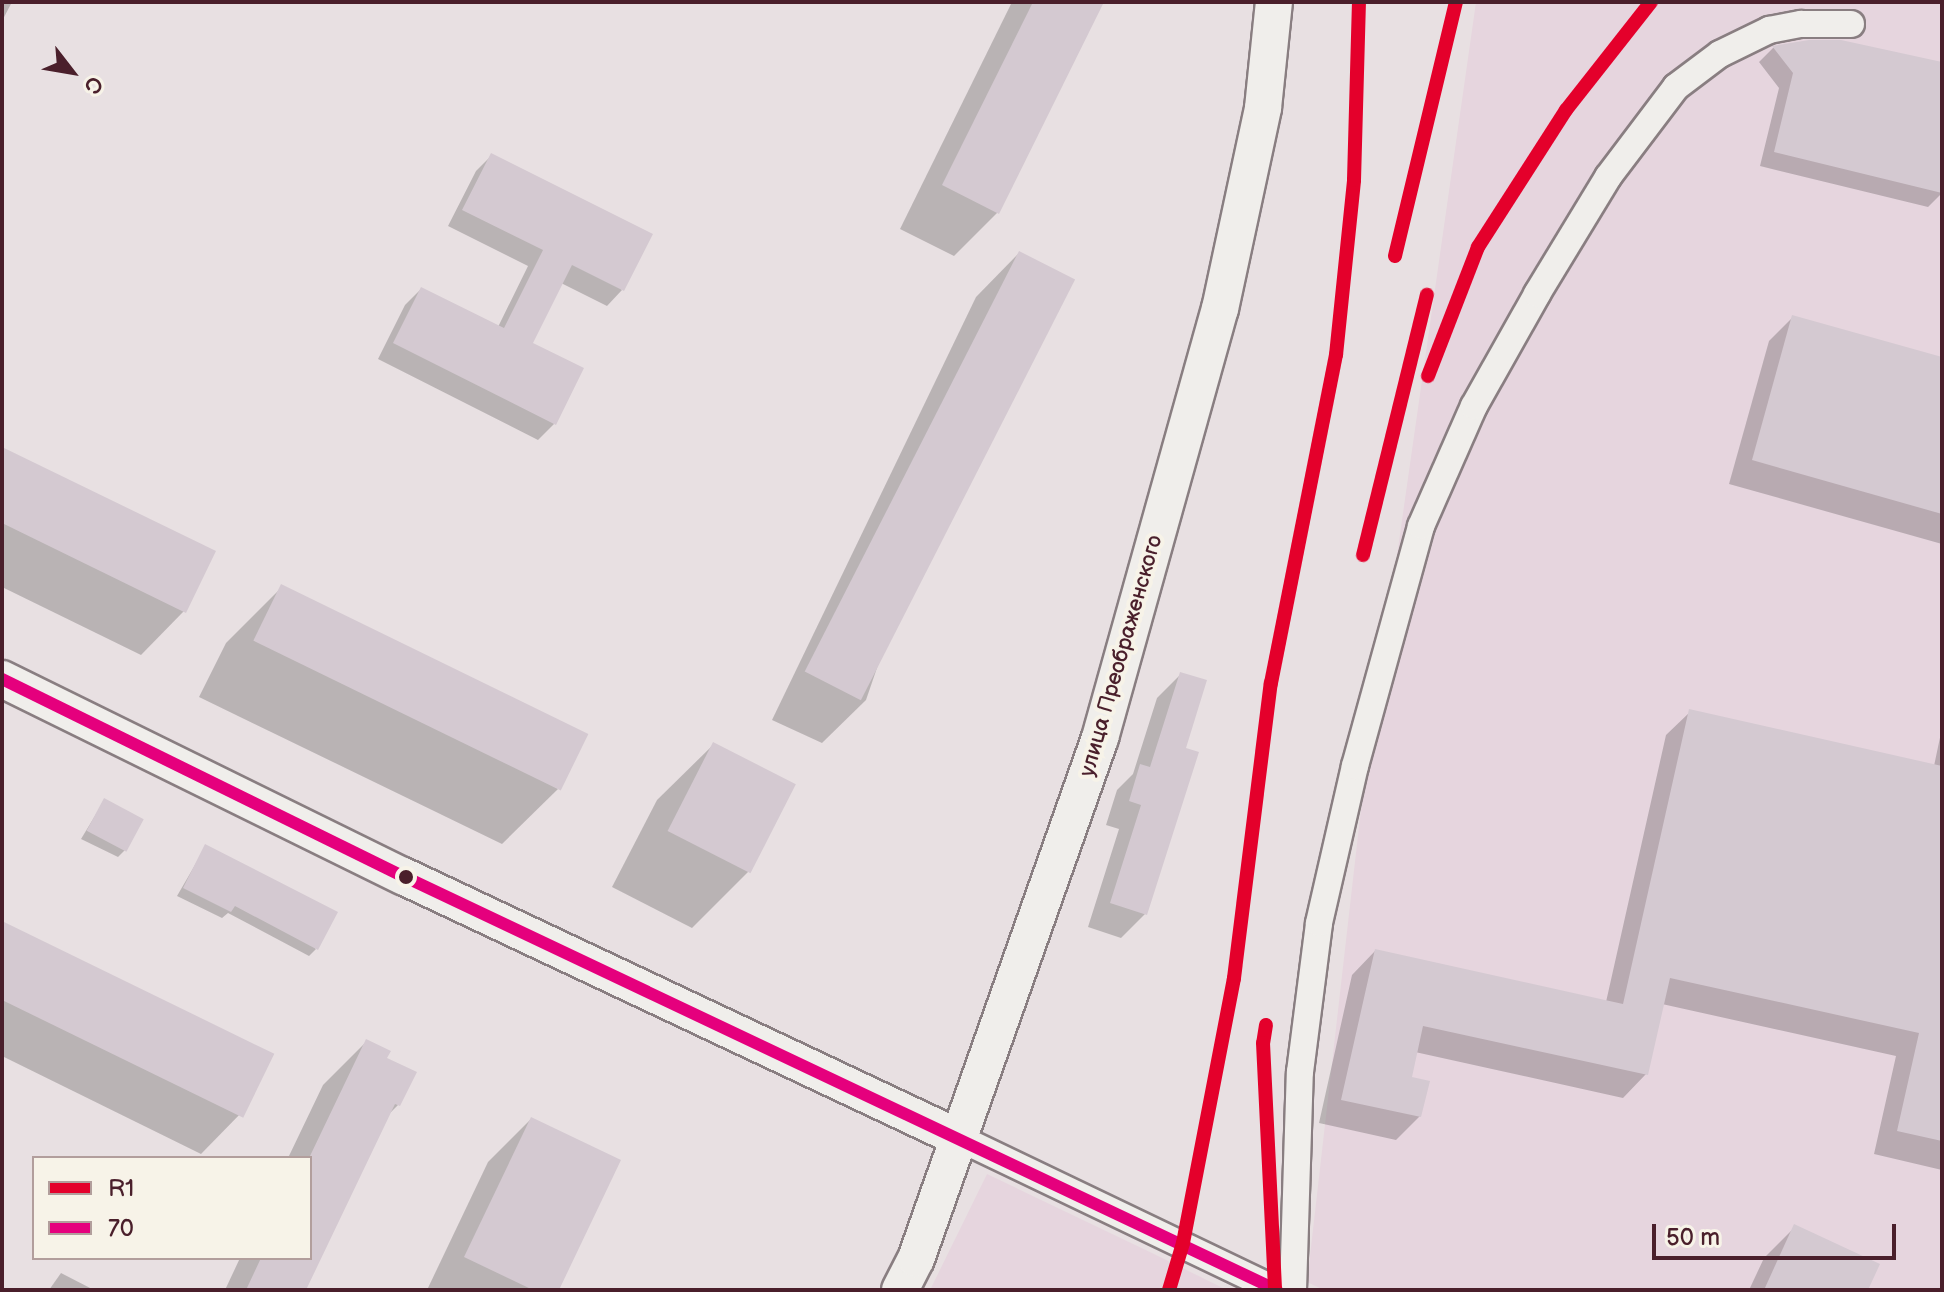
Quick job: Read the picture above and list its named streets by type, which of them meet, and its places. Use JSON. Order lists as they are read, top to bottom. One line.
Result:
{"streets":{"street":["улица Преображенского"]},"lines":["transit line R1","transit line 70"],"legend":["R1","70"],"scale_bar":"50 m","north":"bottom right"}
